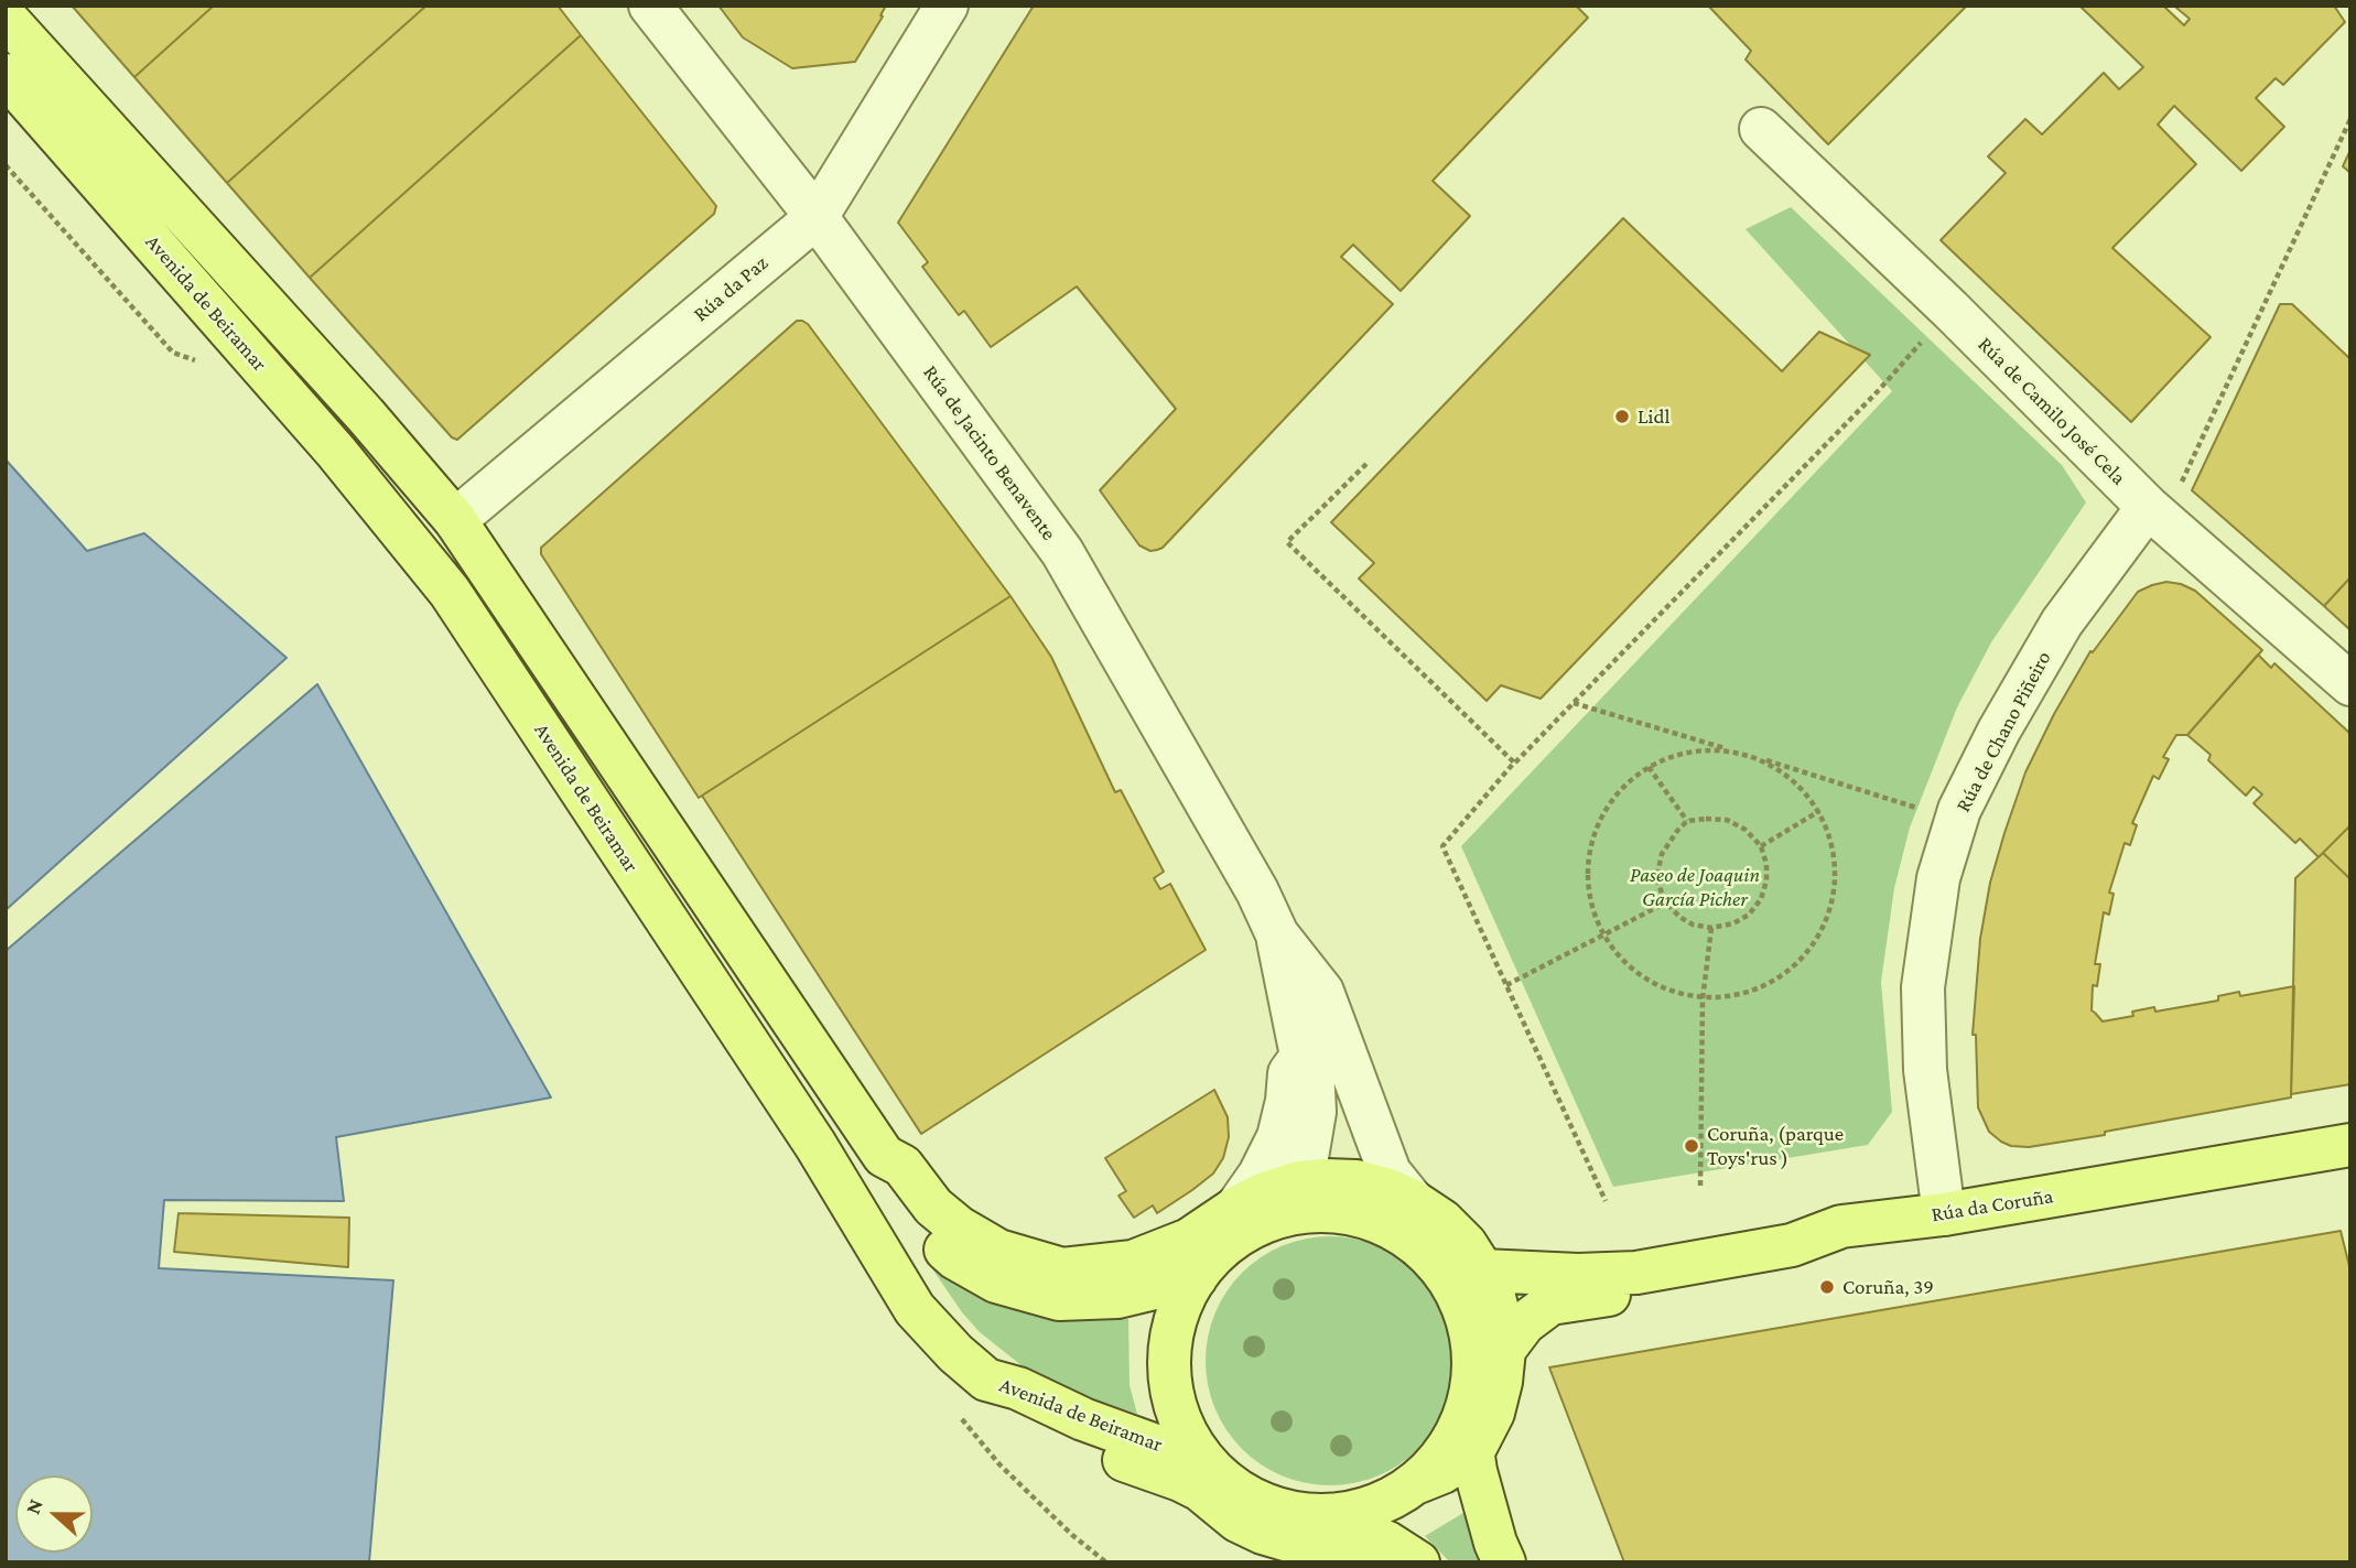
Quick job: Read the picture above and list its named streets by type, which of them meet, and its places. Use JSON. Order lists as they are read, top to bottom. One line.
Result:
{"streets":{"main road":["Avenida de Beiramar","Rúa da Coruña"],"street":["Rúa da Paz","Rúa de Camilo José Cela","Rúa de Jacinto Benavente","Rúa de Chano Piñeiro"]},"crossings":[["Rúa da Paz","Avenida de Beiramar"],["Rúa da Paz","Rúa de Jacinto Benavente"],["Avenida de Beiramar","Rúa de Jacinto Benavente"],["Rúa de Camilo José Cela","Rúa de Chano Piñeiro"],["Rúa de Jacinto Benavente","Rúa da Coruña"],["Rúa de Chano Piñeiro","Rúa da Coruña"]],"parks":["Paseo de Joaquin García Picher"],"places":["Lidl","Coruña, (parque Toys'rus )","Coruña, 39"],"north":"left"}
